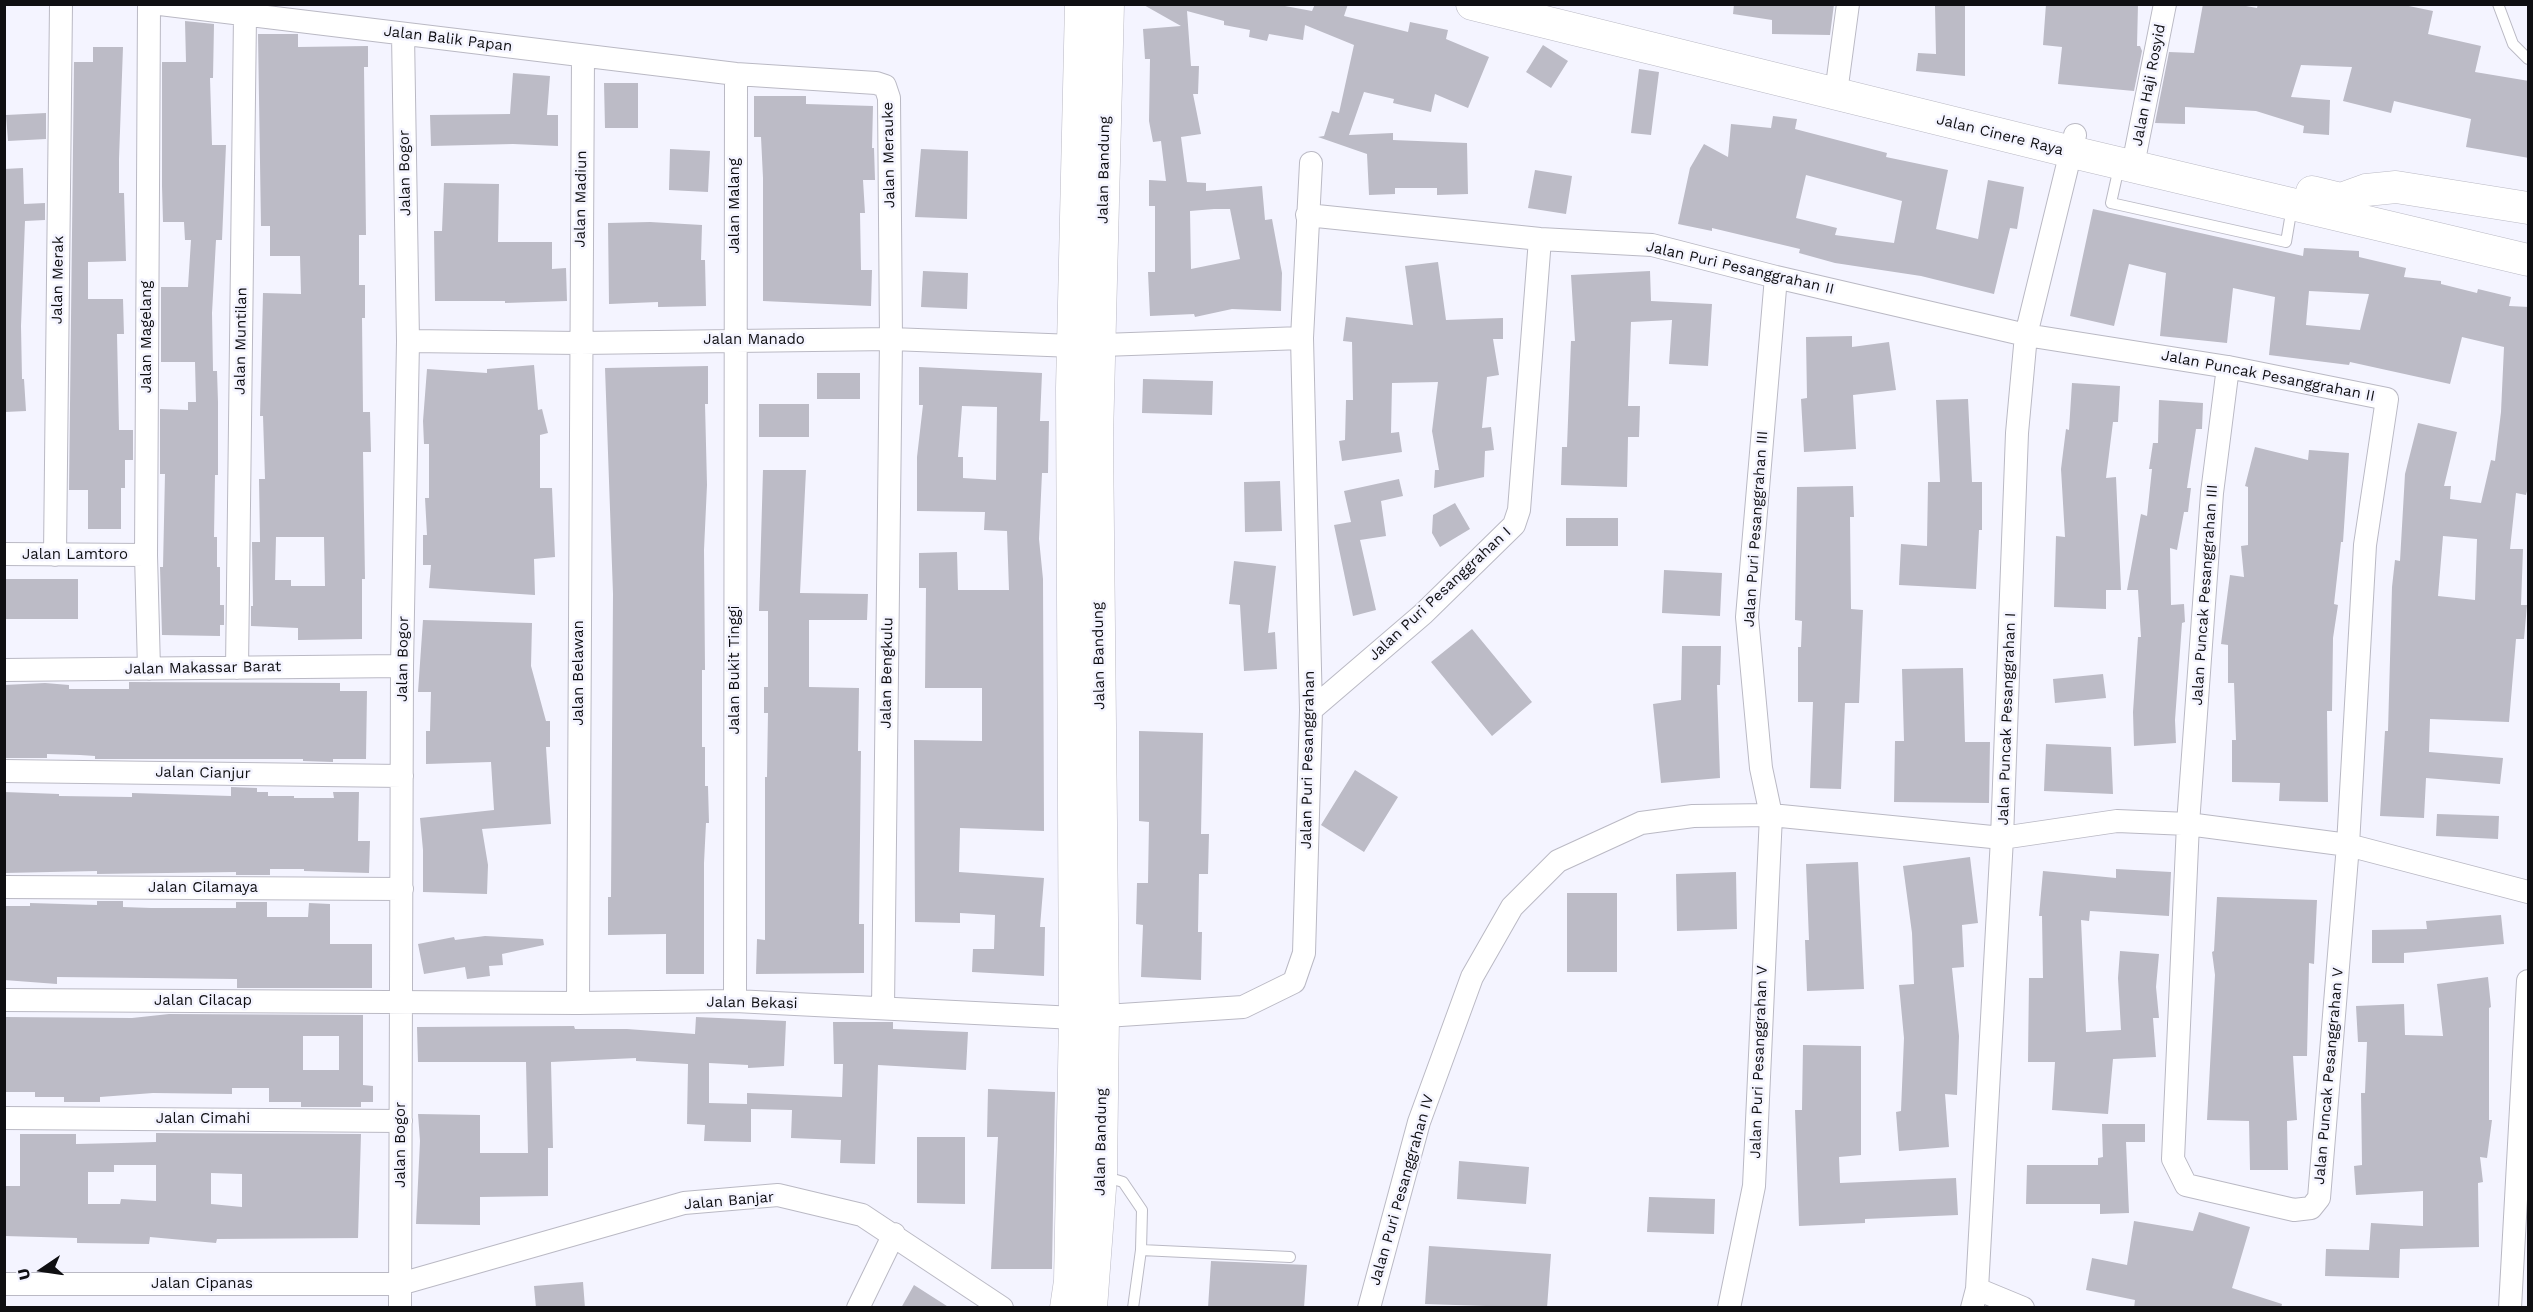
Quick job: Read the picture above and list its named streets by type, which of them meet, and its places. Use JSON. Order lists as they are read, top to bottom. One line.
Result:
{"streets":{"main road":["Jalan Cinere Raya","Jalan Bandung"],"street":["Jalan Balik Papan","Jalan Haji Rosyid","Jalan Merauke","Jalan Bogor","Jalan Madiun","Jalan Malang","Jalan Puri Pesanggrahan II","Jalan Merak","Jalan Magelang","Jalan Manado","Jalan Muntilan","Jalan Puncak Pesanggrahan II","Jalan Puri Pesanggrahan III","Jalan Lamtoro","Jalan Puri Pesanggrahan I","Jalan Puncak Pesanggrahan III","Jalan Makassar Barat","Jalan Bukit Tinggi","Jalan Belawan","Jalan Bengkulu","Jalan Puncak Pesanggrahan I","Jalan Puri Pesanggrahan","Jalan Cianjur","Jalan Cilamaya","Jalan Cilacap","Jalan Bekasi","Jalan Puri Pesanggrahan V","Jalan Puncak Pesanggrahan V","Jalan Cimahi","Jalan Puri Pesanggrahan IV","Jalan Banjar","Jalan Cipanas"]},"crossings":[["Jalan Balik Papan","Jalan Merauke"],["Jalan Balik Papan","Jalan Bogor"],["Jalan Balik Papan","Jalan Madiun"],["Jalan Balik Papan","Jalan Malang"],["Jalan Balik Papan","Jalan Muntilan"],["Jalan Haji Rosyid","Jalan Cinere Raya"],["Jalan Cinere Raya","Jalan Puncak Pesanggrahan I"],["Jalan Merauke","Jalan Malang"],["Jalan Merauke","Jalan Manado"],["Jalan Merauke","Jalan Bengkulu"],["Jalan Bandung","Jalan Manado"],["Jalan Bandung","Jalan Puri Pesanggrahan"],["Jalan Bandung","Jalan Bekasi"],["Jalan Bogor","Jalan Manado"],["Jalan Bogor","Jalan Makassar Barat"],["Jalan Bogor","Jalan Cianjur"],["Jalan Bogor","Jalan Cilamaya"],["Jalan Bogor","Jalan Cilacap"],["Jalan Bogor","Jalan Bekasi"],["Jalan Bogor","Jalan Cimahi"],["Jalan Bogor","Jalan Banjar"],["Jalan Bogor","Jalan Cipanas"],["Jalan Madiun","Jalan Manado"],["Jalan Madiun","Jalan Belawan"],["Jalan Malang","Jalan Manado"],["Jalan Malang","Jalan Bukit Tinggi"],["Jalan Puri Pesanggrahan II","Jalan Puncak Pesanggrahan II"],["Jalan Puri Pesanggrahan II","Jalan Puri Pesanggrahan III"],["Jalan Puri Pesanggrahan II","Jalan Puri Pesanggrahan I"],["Jalan Puri Pesanggrahan II","Jalan Puncak Pesanggrahan I"],["Jalan Puri Pesanggrahan II","Jalan Puri Pesanggrahan"],["Jalan Merak","Jalan Lamtoro"],["Jalan Magelang","Jalan Lamtoro"],["Jalan Magelang","Jalan Makassar Barat"],["Jalan Manado","Jalan Bukit Tinggi"],["Jalan Manado","Jalan Belawan"],["Jalan Manado","Jalan Bengkulu"],["Jalan Muntilan","Jalan Makassar Barat"],["Jalan Puncak Pesanggrahan II","Jalan Puncak Pesanggrahan III"],["Jalan Puncak Pesanggrahan II","Jalan Puncak Pesanggrahan I"],["Jalan Puncak Pesanggrahan II","Jalan Puncak Pesanggrahan V"],["Jalan Puncak Pesanggrahan II","Jalan Puri Pesanggrahan IV"],["Jalan Puri Pesanggrahan III","Jalan Puri Pesanggrahan V"],["Jalan Puri Pesanggrahan III","Jalan Puri Pesanggrahan IV"],["Jalan Puri Pesanggrahan I","Jalan Puri Pesanggrahan"],["Jalan Puncak Pesanggrahan III","Jalan Puncak Pesanggrahan V"],["Jalan Puncak Pesanggrahan III","Jalan Puri Pesanggrahan IV"],["Jalan Bukit Tinggi","Jalan Bekasi"],["Jalan Belawan","Jalan Bekasi"],["Jalan Bengkulu","Jalan Bekasi"],["Jalan Puncak Pesanggrahan I","Jalan Puri Pesanggrahan IV"],["Jalan Puri Pesanggrahan","Jalan Bekasi"],["Jalan Cilacap","Jalan Bekasi"],["Jalan Puri Pesanggrahan V","Jalan Puri Pesanggrahan IV"],["Jalan Puncak Pesanggrahan V","Jalan Puri Pesanggrahan IV"],["Jalan Banjar","Jalan Cipanas"]],"north":"left"}
